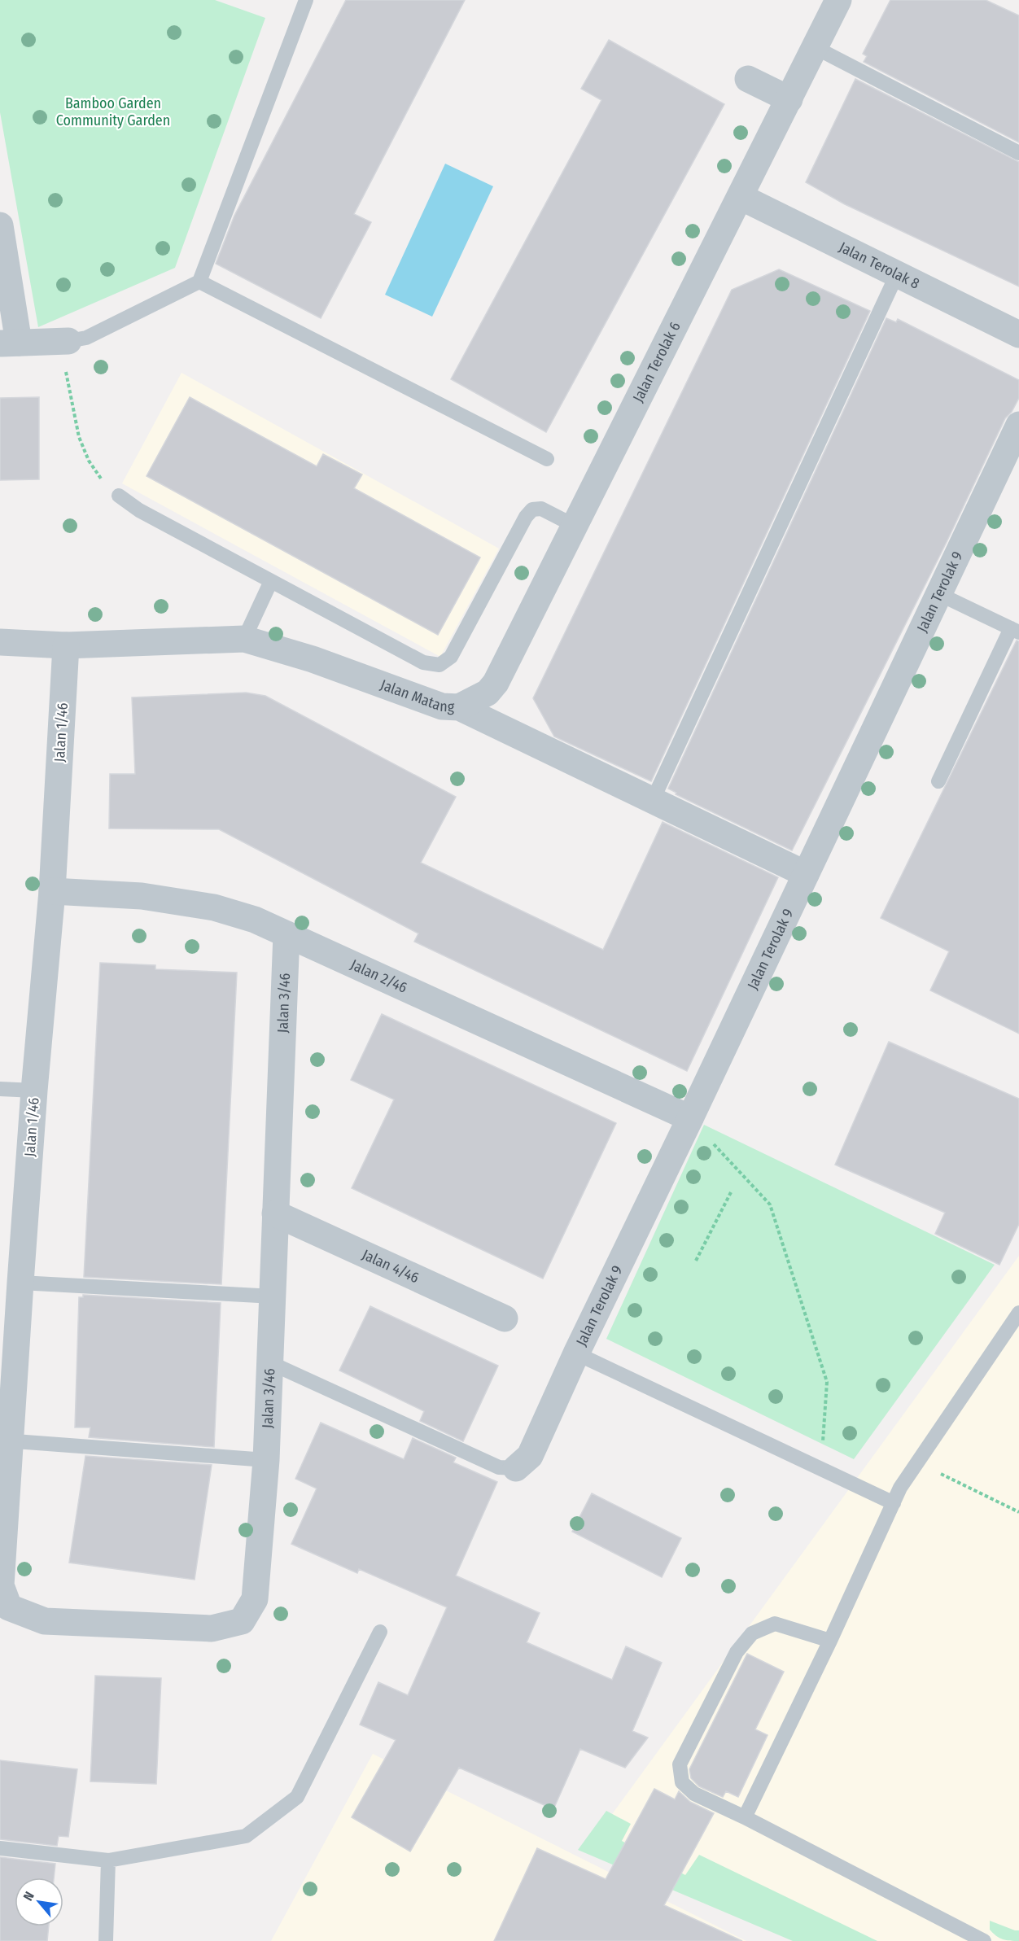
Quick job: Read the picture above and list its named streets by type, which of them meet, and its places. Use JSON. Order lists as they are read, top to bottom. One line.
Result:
{"streets":{"street":["Jalan Terolak 8","Jalan Terolak 6","Jalan Terolak 9","Jalan Matang","Jalan 1/46","Jalan 2/46","Jalan 3/46","Jalan 4/46"]},"crossings":[["Jalan Terolak 8","Jalan Terolak 6"],["Jalan Terolak 6","Jalan Matang"],["Jalan Terolak 9","Jalan Matang"],["Jalan Terolak 9","Jalan 2/46"],["Jalan Matang","Jalan 1/46"],["Jalan 1/46","Jalan 2/46"],["Jalan 1/46","Jalan 3/46"],["Jalan 2/46","Jalan 3/46"],["Jalan 3/46","Jalan 4/46"]],"parks":["Bamboo Garden Community Garden"],"north":"top left"}
